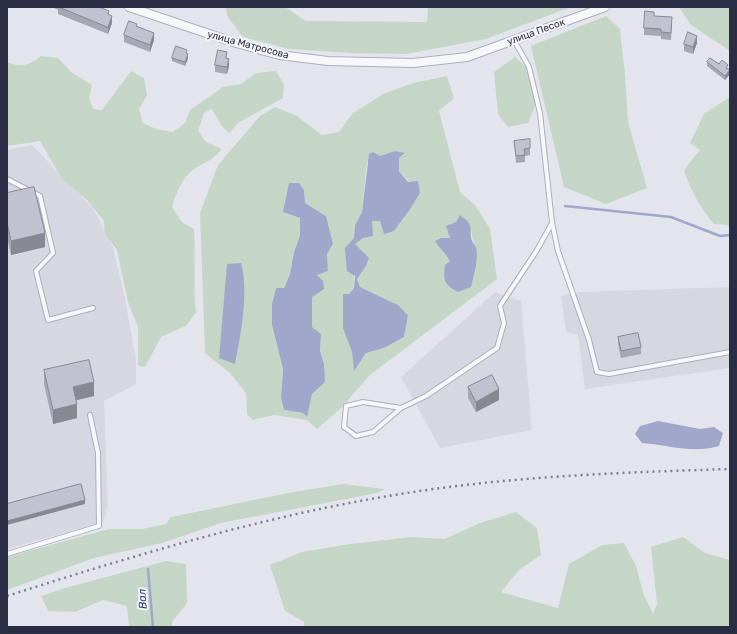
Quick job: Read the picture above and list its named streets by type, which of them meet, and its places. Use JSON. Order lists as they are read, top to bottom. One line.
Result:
{"streets":{"street":["улица Песок","улица Матросова"]},"crossings":[["улица Песок","улица Матросова"]],"water":["Вал"]}
